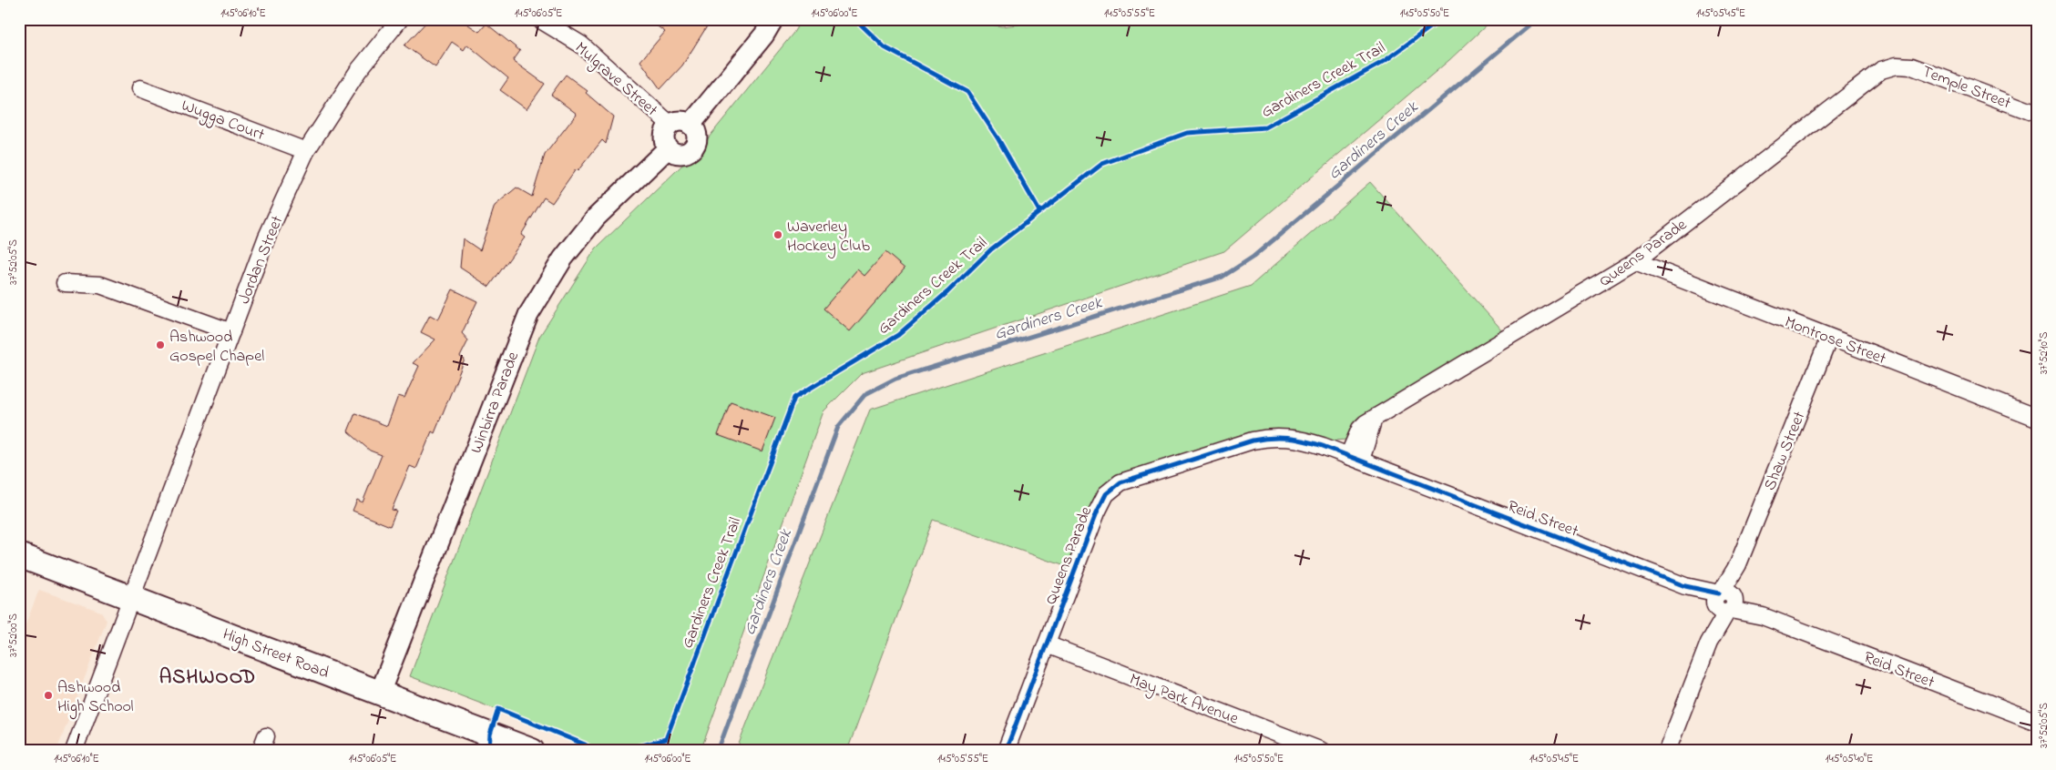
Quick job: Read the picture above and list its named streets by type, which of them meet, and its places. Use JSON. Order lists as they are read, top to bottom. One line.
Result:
{"streets":{"main road":["High Street Road"],"street":["Mulgrave Street","Temple Street","Wugga Court","Queens Parade","Jordan Street","Montrose Street","Winbirra Parade","Shaw Street","Reid Street","May Park Avenue"],"cycle path":["Gardiners Creek Trail"]},"crossings":[["Mulgrave Street","Winbirra Parade"],["Temple Street","Queens Parade"],["Wugga Court","Jordan Street"],["Queens Parade","Montrose Street"],["Queens Parade","Reid Street"],["Queens Parade","May Park Avenue"],["Jordan Street","High Street Road"],["Montrose Street","Shaw Street"],["Winbirra Parade","High Street Road"],["Shaw Street","Reid Street"]],"districts":["ASHWOOD"],"water":["Gardiners Creek"],"places":["Waverley Hockey Club","Ashwood Gospel Chapel","Ashwood High School"],"coordinates":["145°06'10\"E","145°06'05\"E","145°06'00\"E","145°05'55\"E","145°05'50\"E","145°05'45\"E","37°52'05\"S","37°52'10\"S","37°52'00\"S","145°05'40\"E"]}
